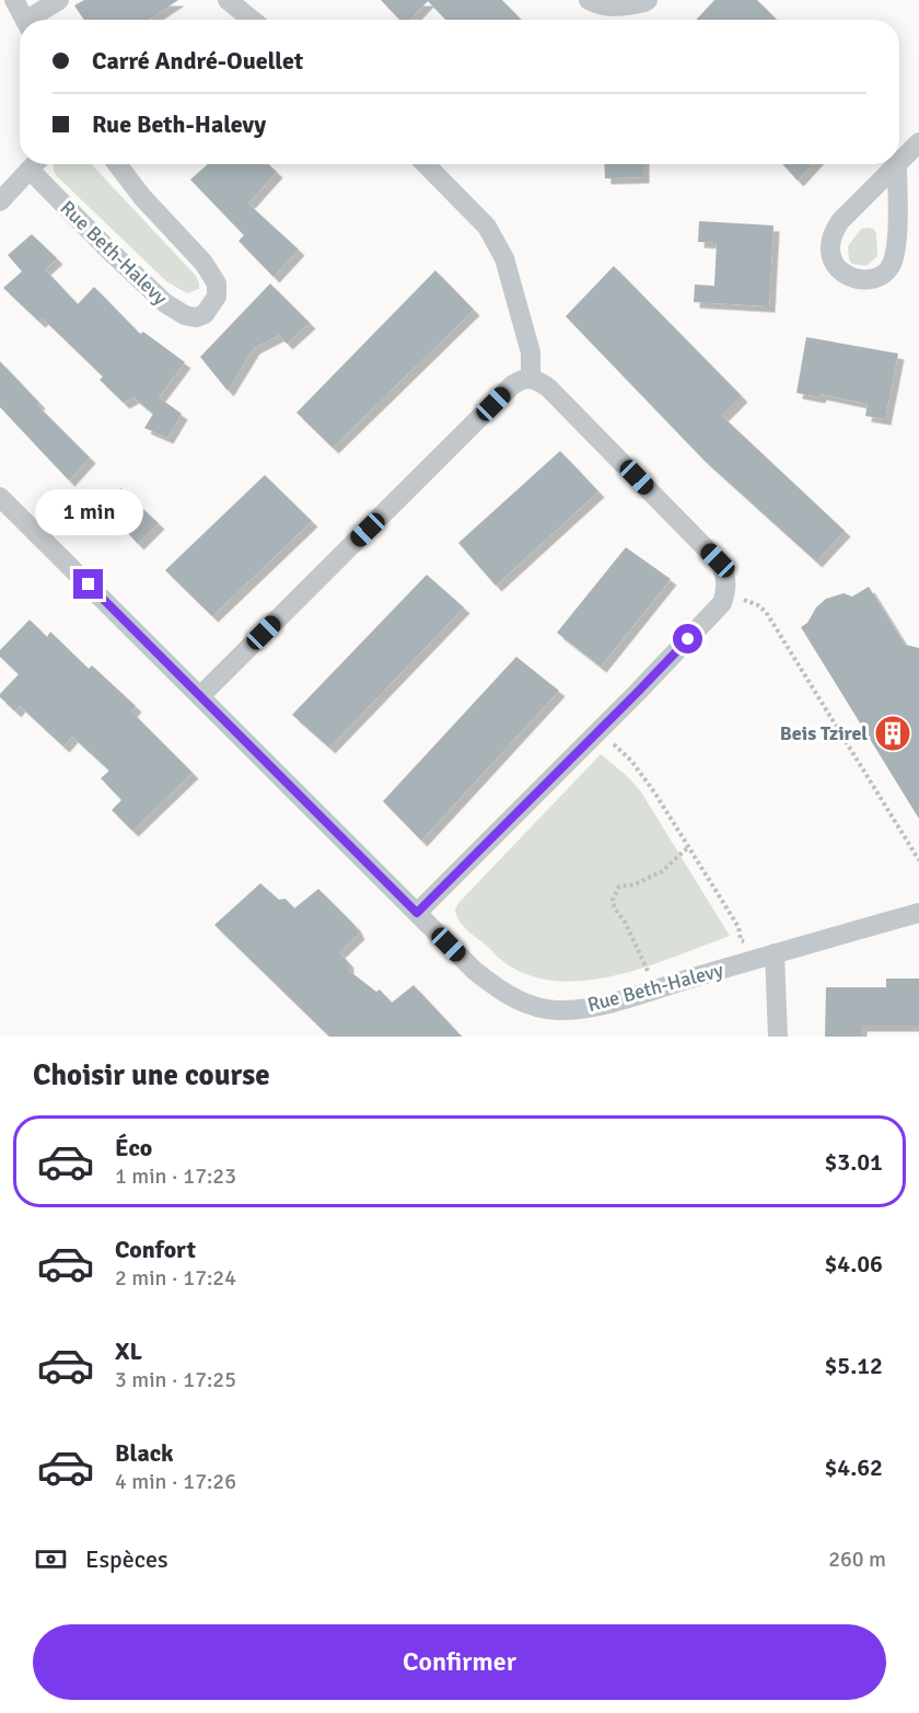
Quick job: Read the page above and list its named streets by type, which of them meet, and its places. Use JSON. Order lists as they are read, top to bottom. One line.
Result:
{"streets":{"street":["Rue Beth-Halevy"]},"places":{"building":["Beis Tzirel"]},"page":{"banner":["Carré André-Ouellet","Rue Beth-Halevy"],"bubble":"1 min","heading":"Choisir une course","list":[{"name":"Éco","note":"1 min · 17:23","value":"$3.01"},{"name":"Confort","note":"2 min · 17:24","value":"$4.06"},{"name":"XL","note":"3 min · 17:25","value":"$5.12"},{"name":"Black","note":"4 min · 17:26","value":"$4.62"}],"pay":["Espèces","260 m"],"buttons":"Confirmer"}}
